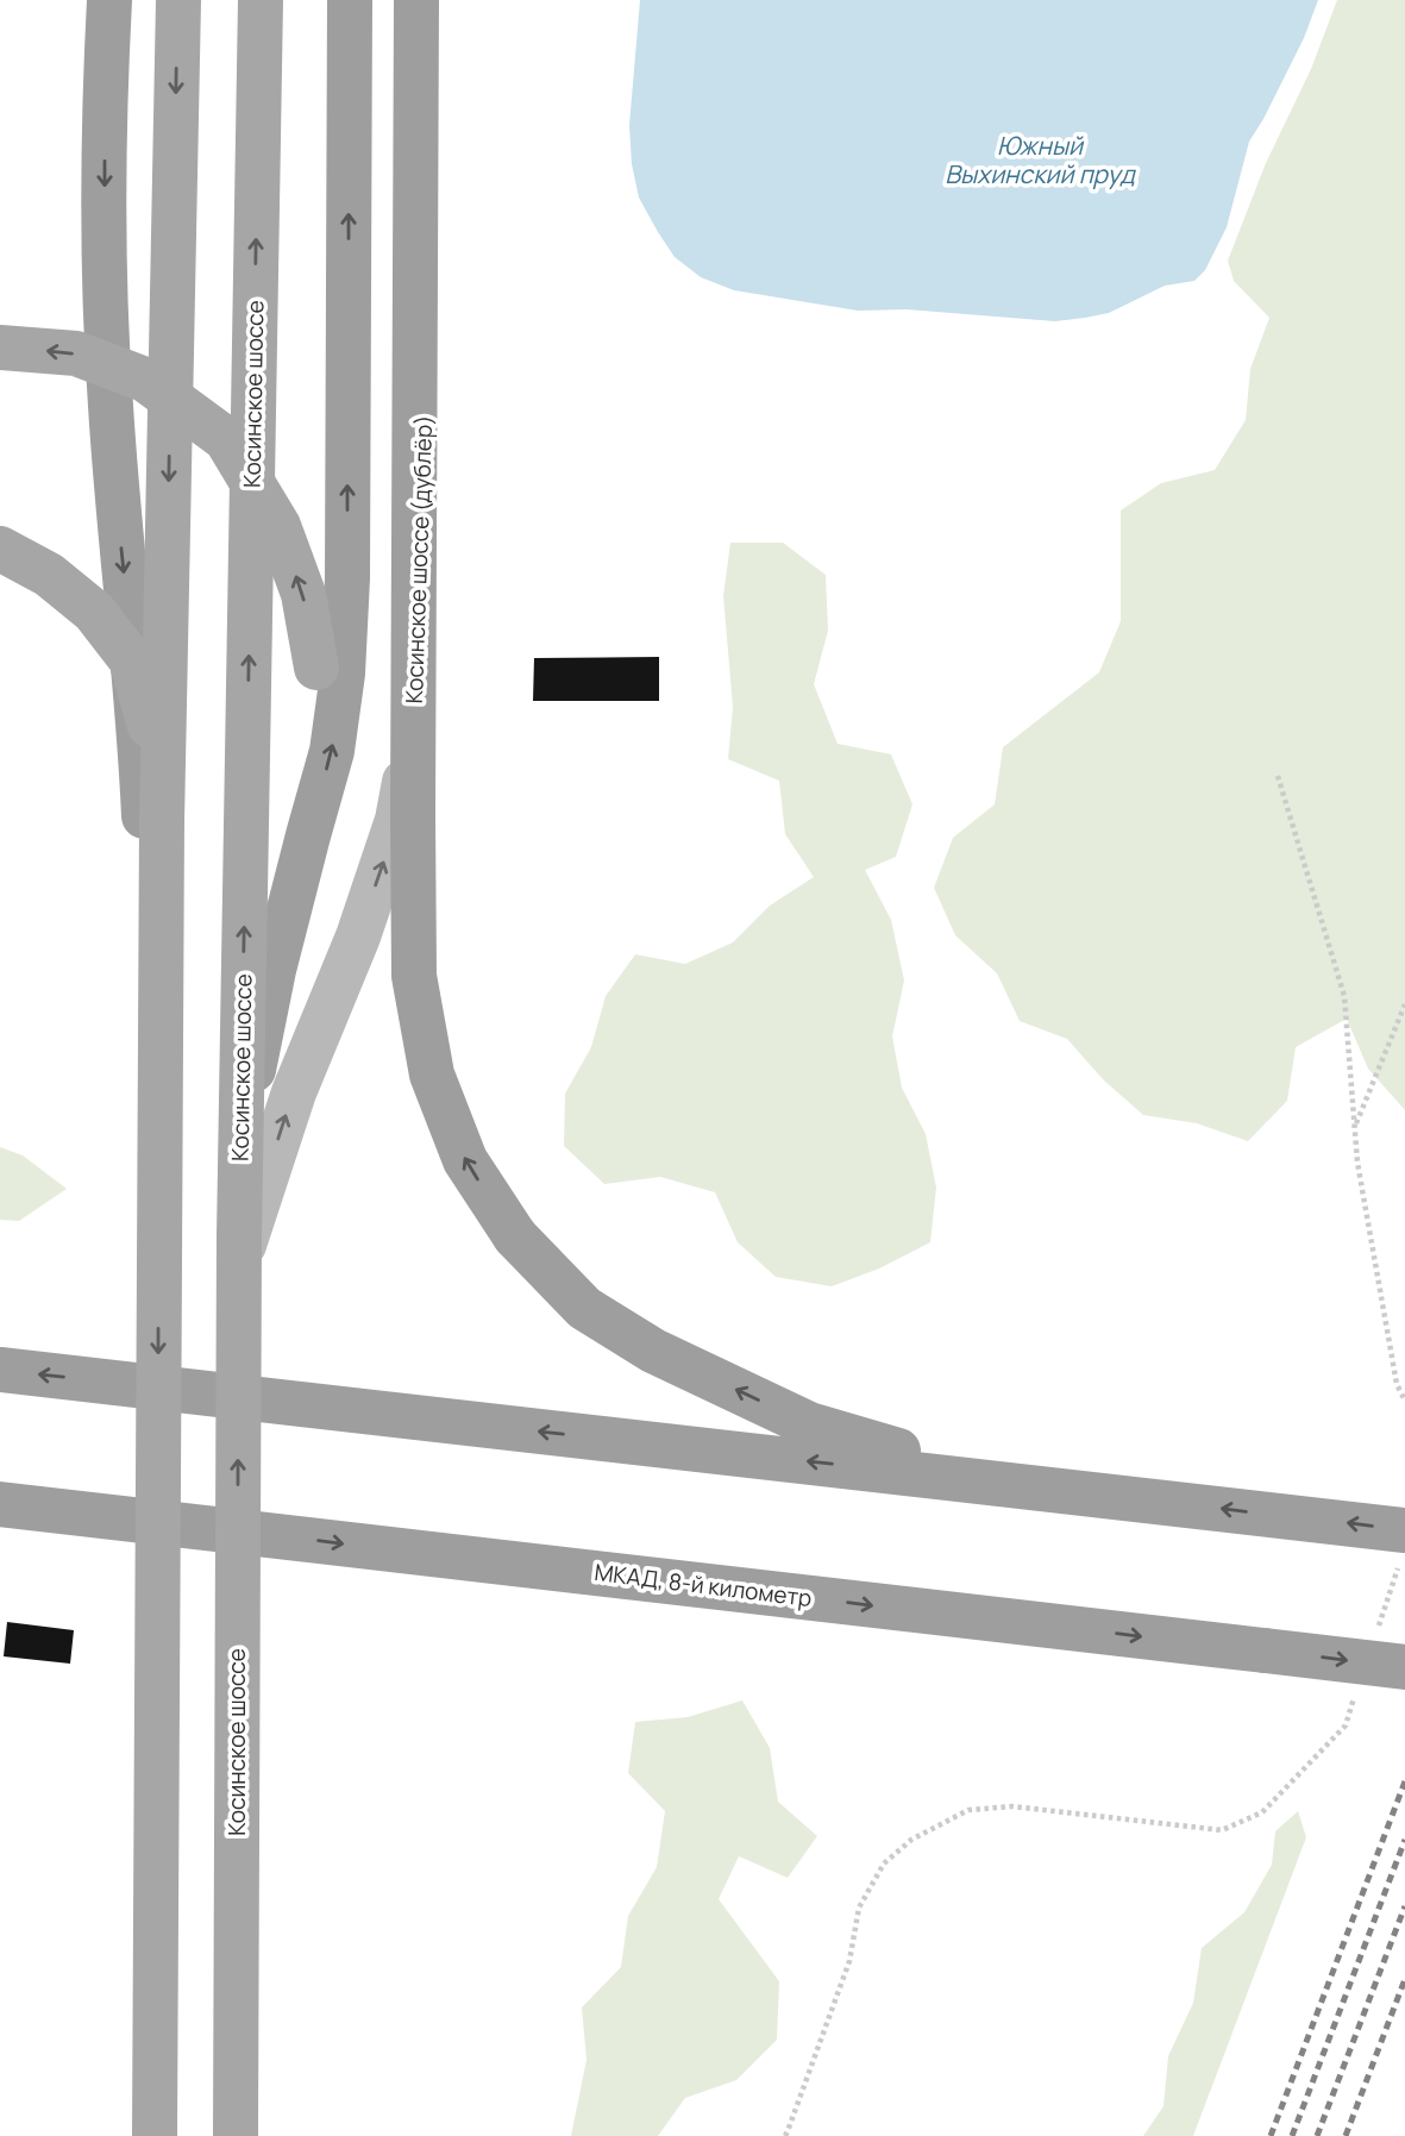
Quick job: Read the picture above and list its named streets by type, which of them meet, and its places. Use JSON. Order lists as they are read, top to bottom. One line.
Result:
{"streets":{"highway":["МКАД, 8-й километр"],"main road":["Косинское шоссе","Косинское шоссе (дублёр)"]},"water":["Южный Выхинский пруд"]}
